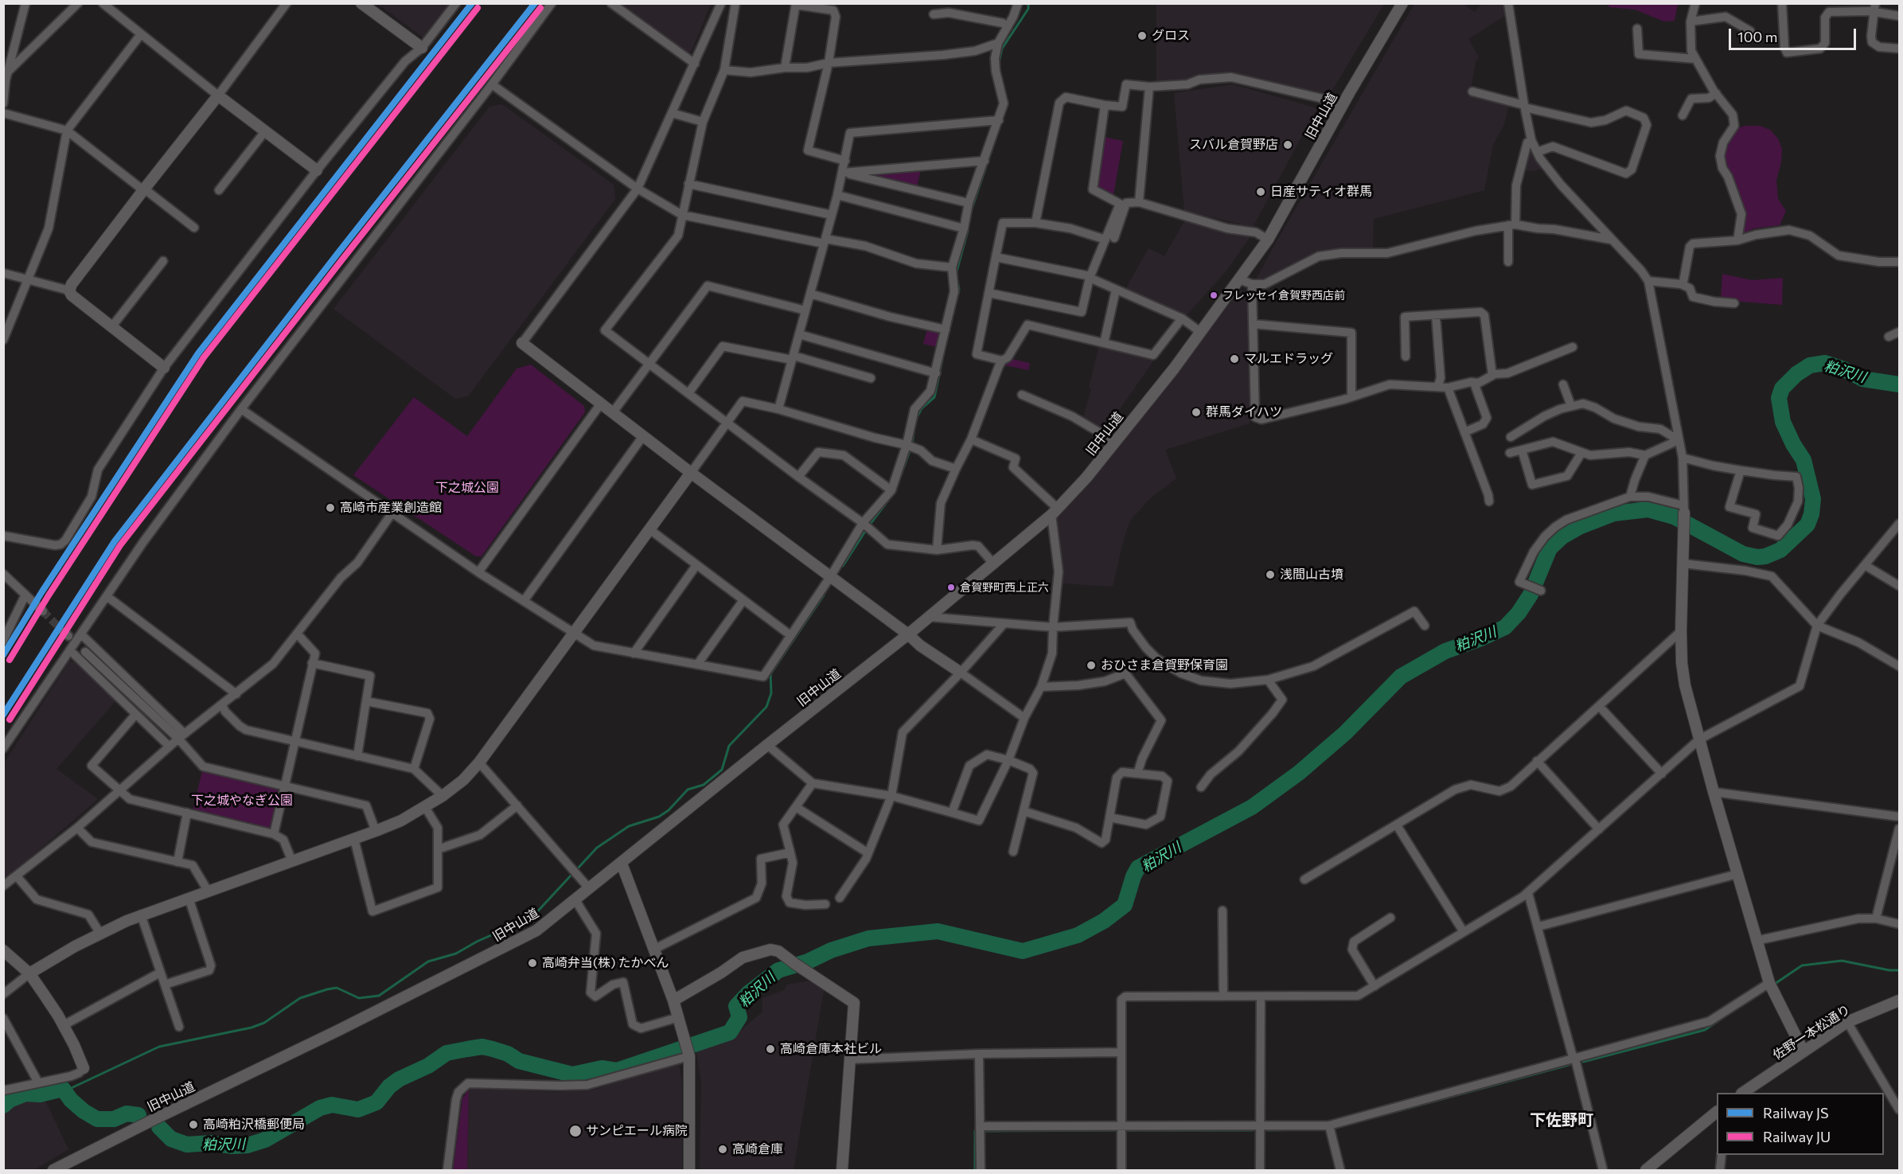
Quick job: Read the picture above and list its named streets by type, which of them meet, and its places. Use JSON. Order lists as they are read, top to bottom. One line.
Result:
{"streets":{"street":["旧中山道","佐野一本松通り"]},"districts":["下佐野町"],"water":["粕沢川"],"parks":["下之城公園","下之城やなぎ公園"],"places":["グロス","スバル倉賀野店","日産サティオ群馬","フレッセイ倉賀野西店前","マルエドラッグ","群馬ダイハツ","高崎市産業創造館","浅間山古墳","倉賀野町西上正六","おひさま倉賀野保育園","高崎弁当(株) たかべん","高崎倉庫本社ビル","高崎粕沢橋郵便局","サンピエール病院","高崎倉庫"],"lines":["rail line JS","rail line JU"],"legend":["Railway JS","Railway JU"],"scale_bar":"100 m"}
